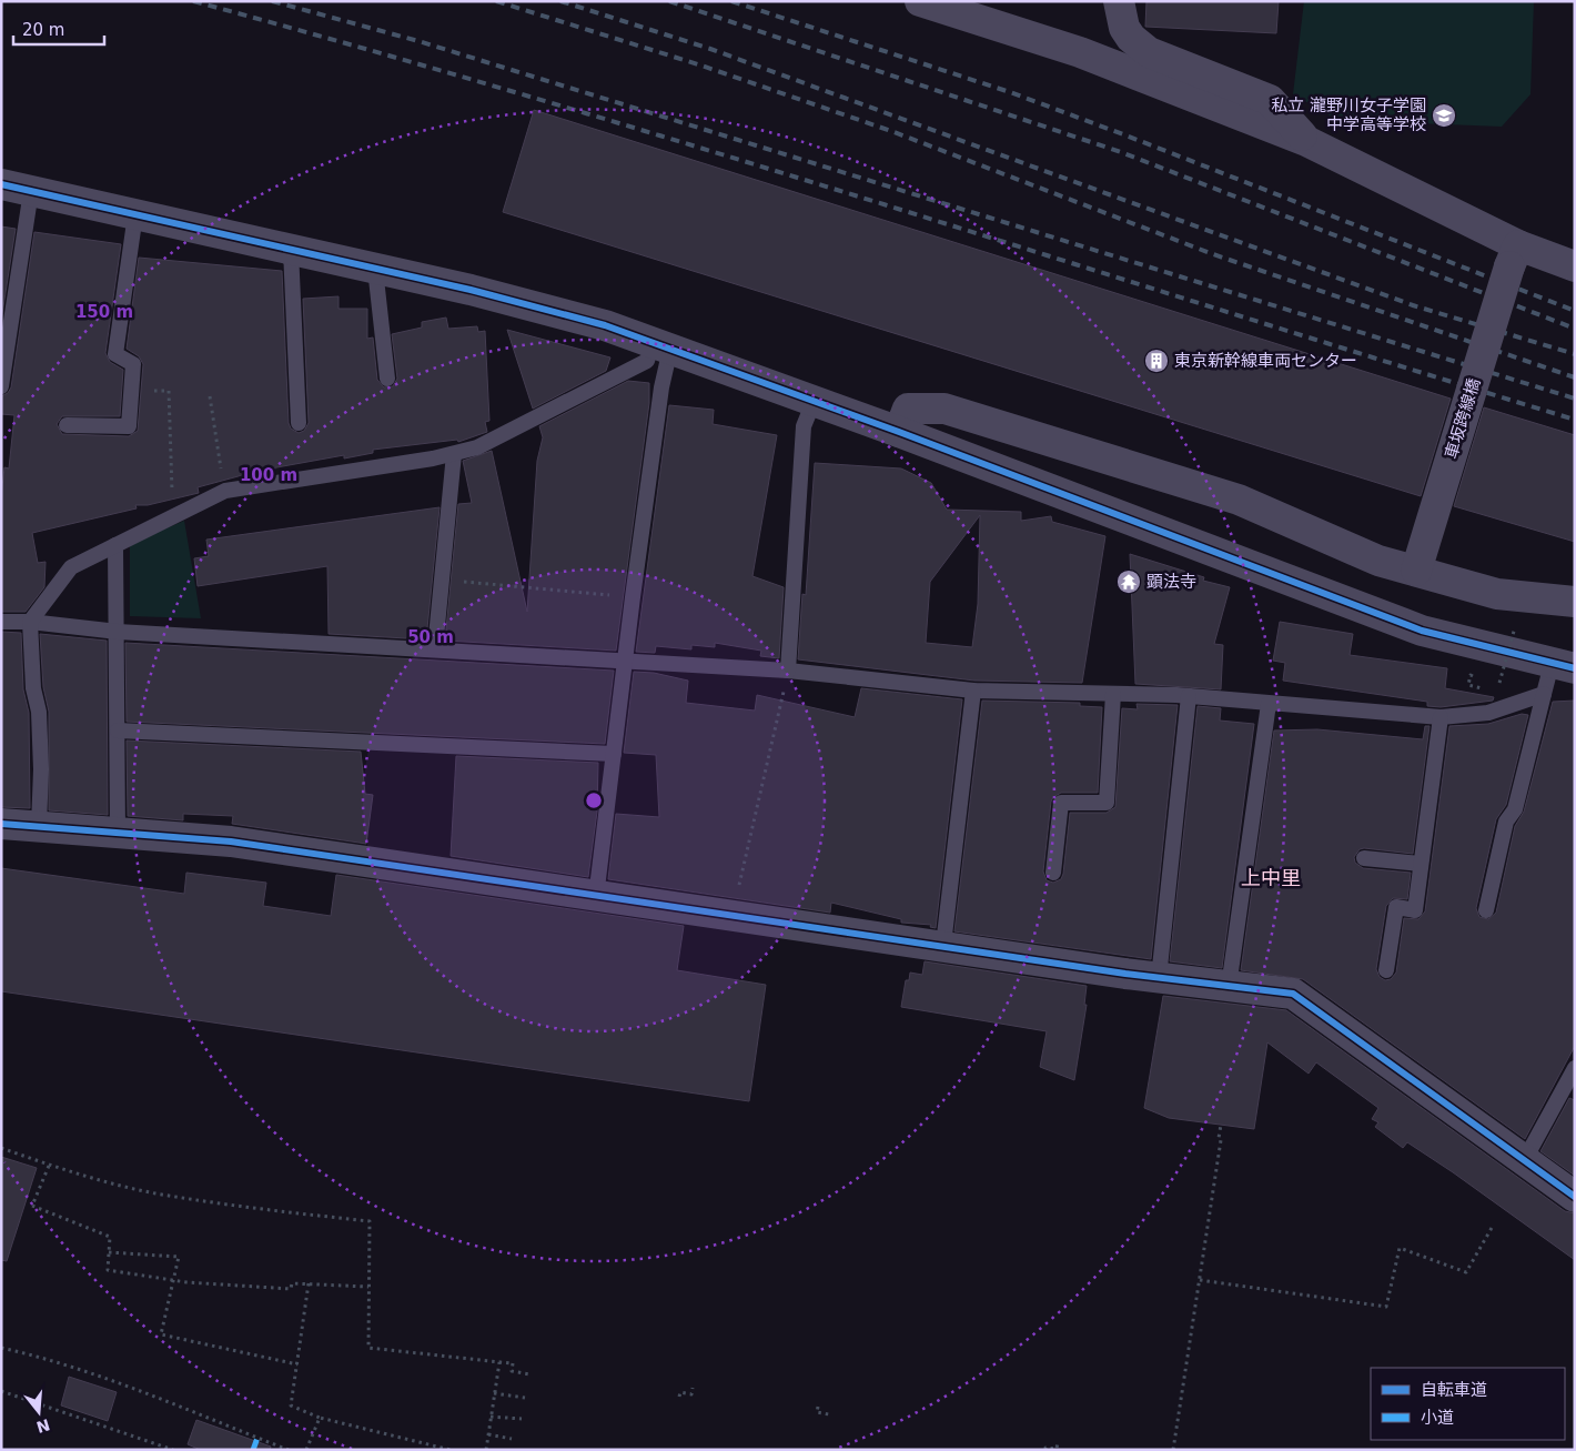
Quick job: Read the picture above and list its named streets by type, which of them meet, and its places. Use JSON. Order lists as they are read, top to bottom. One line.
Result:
{"streets":{"street":["車坂跨線橋"]},"districts":["上中里"],"places":{"school or university":["私立 瀧野川女子学園 中学高等学校"],"building":["東京新幹線車両センター"],"temple":["顕法寺"]},"legend":["自転車道","小道"],"scale_bar":"20 m","north":"bottom","rings":["150 m","100 m","50 m"]}
